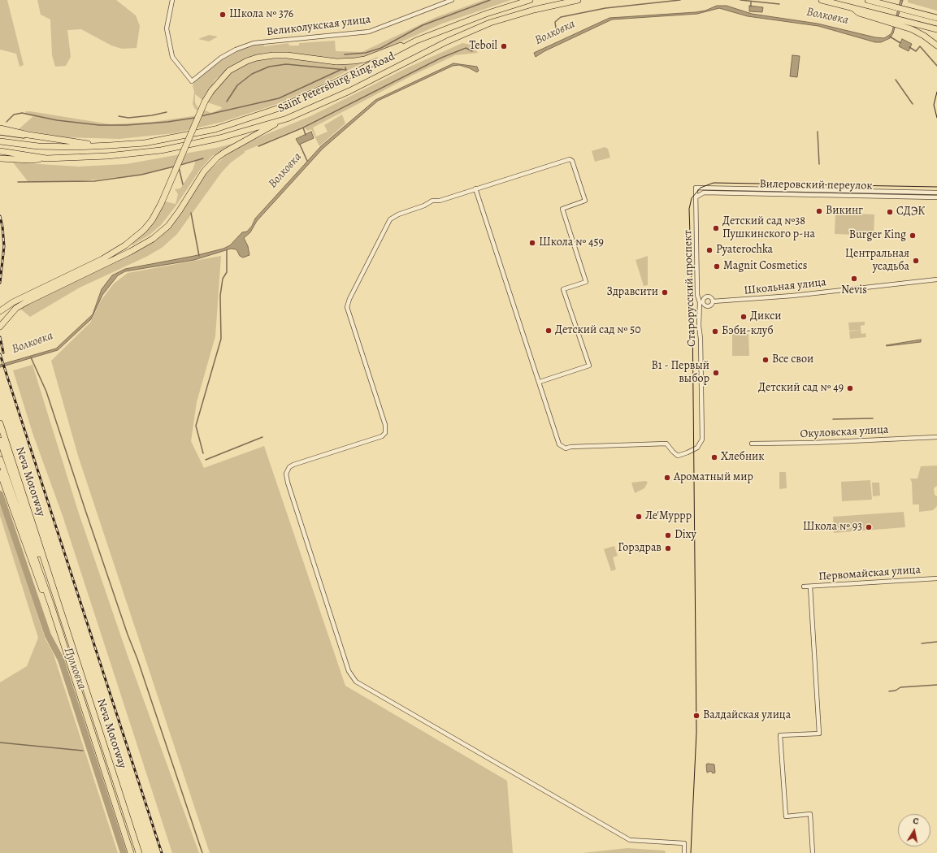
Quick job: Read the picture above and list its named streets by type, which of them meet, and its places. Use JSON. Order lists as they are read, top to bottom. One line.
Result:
{"streets":{"highway":["Saint Petersburg Ring Road","Neva Motorway"],"street":["Великолукская улица","Вилеровский переулок","Школьная улица","Старорусский проспект","Окуловская улица","Первомайская улица"]},"crossings":[["Вилеровский переулок","Старорусский проспект"],["Школьная улица","Старорусский проспект"]],"water":["Волковка","Пулковка"],"places":["Школа № 376","Teboil","Викинг","СДЭК","Детский сад №38 Пушкинского р-на","Burger King","Школа № 459","Pyaterochka","Центральная усадьба","Magnit Cosmetics","Nevis","Здравсити","Дикси","Детский сад № 50","Бэби-клуб","Все свои","В1 - Первый выбор","Детский сад № 49","Хлебник","Ароматный мир","Ле'Муррр","Школа № 93","Dixy","Горздрав","Валдайская улица"],"north":"top"}
